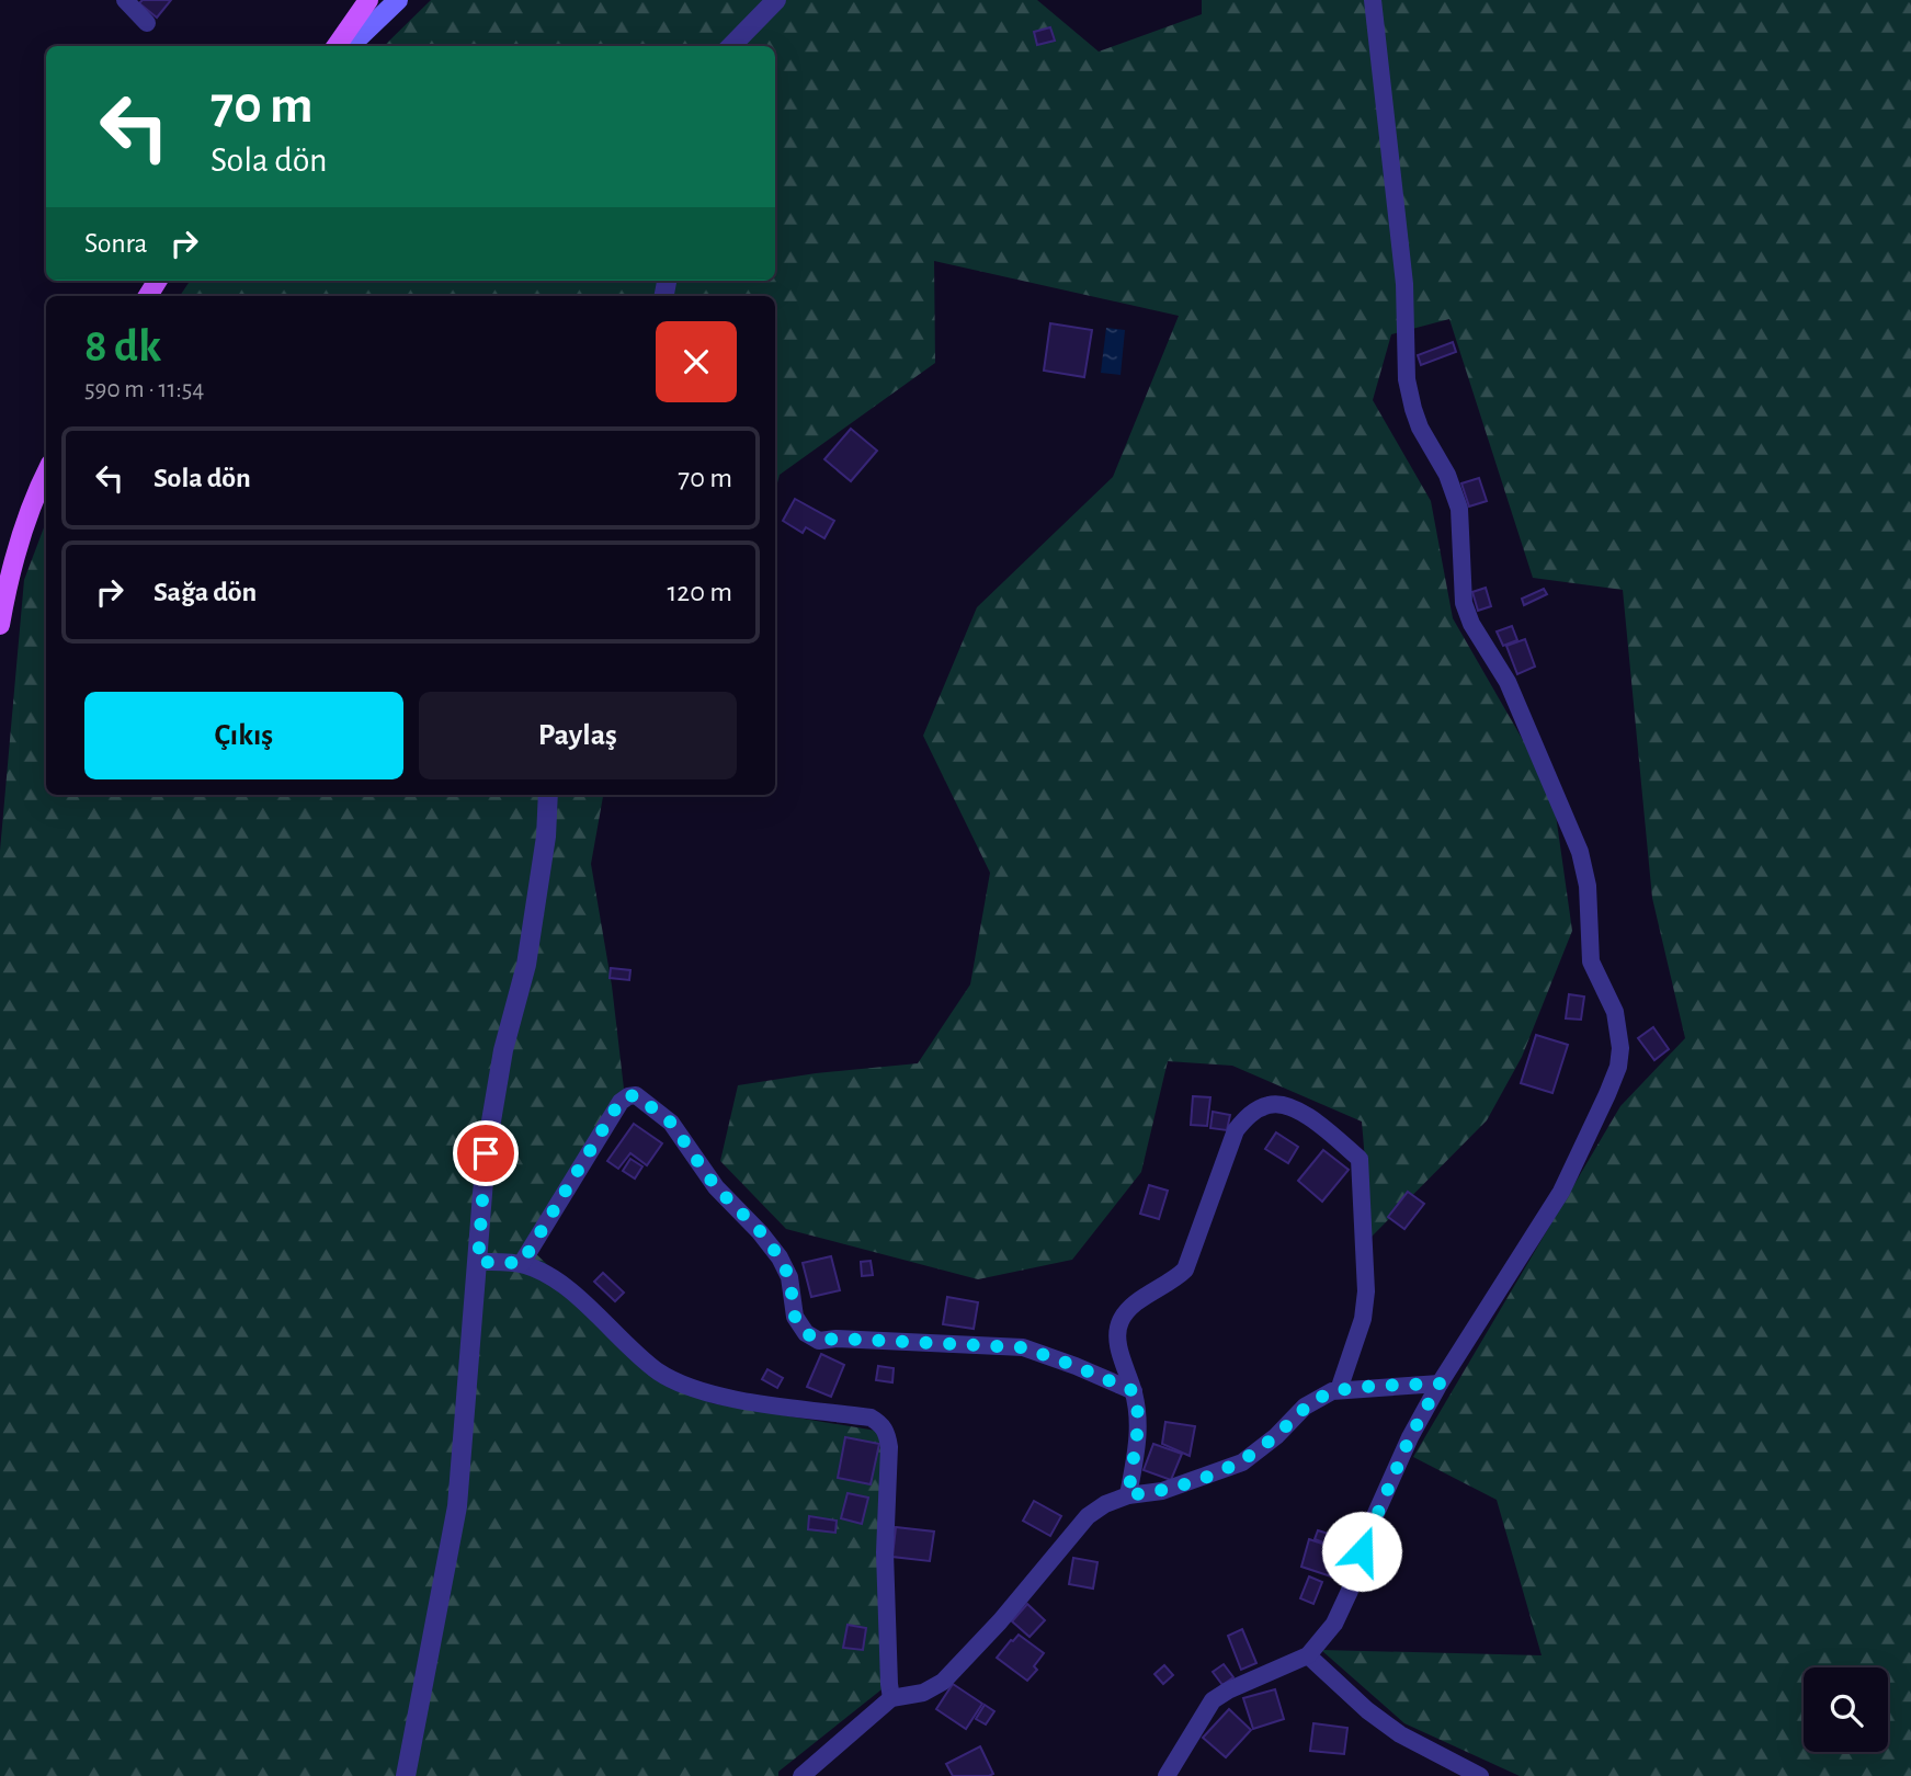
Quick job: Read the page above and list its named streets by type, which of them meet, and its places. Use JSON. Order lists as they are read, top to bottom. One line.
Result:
{"page":{"turn":["70 m","Sola dön"],"then":"Sonra","heading":["8 dk","590 m · 11:54"],"list":[{"name":"Sola dön","value":"70 m"},{"name":"Sağa dön","value":"120 m"}],"buttons":["Çıkış","Paylaş"]}}
